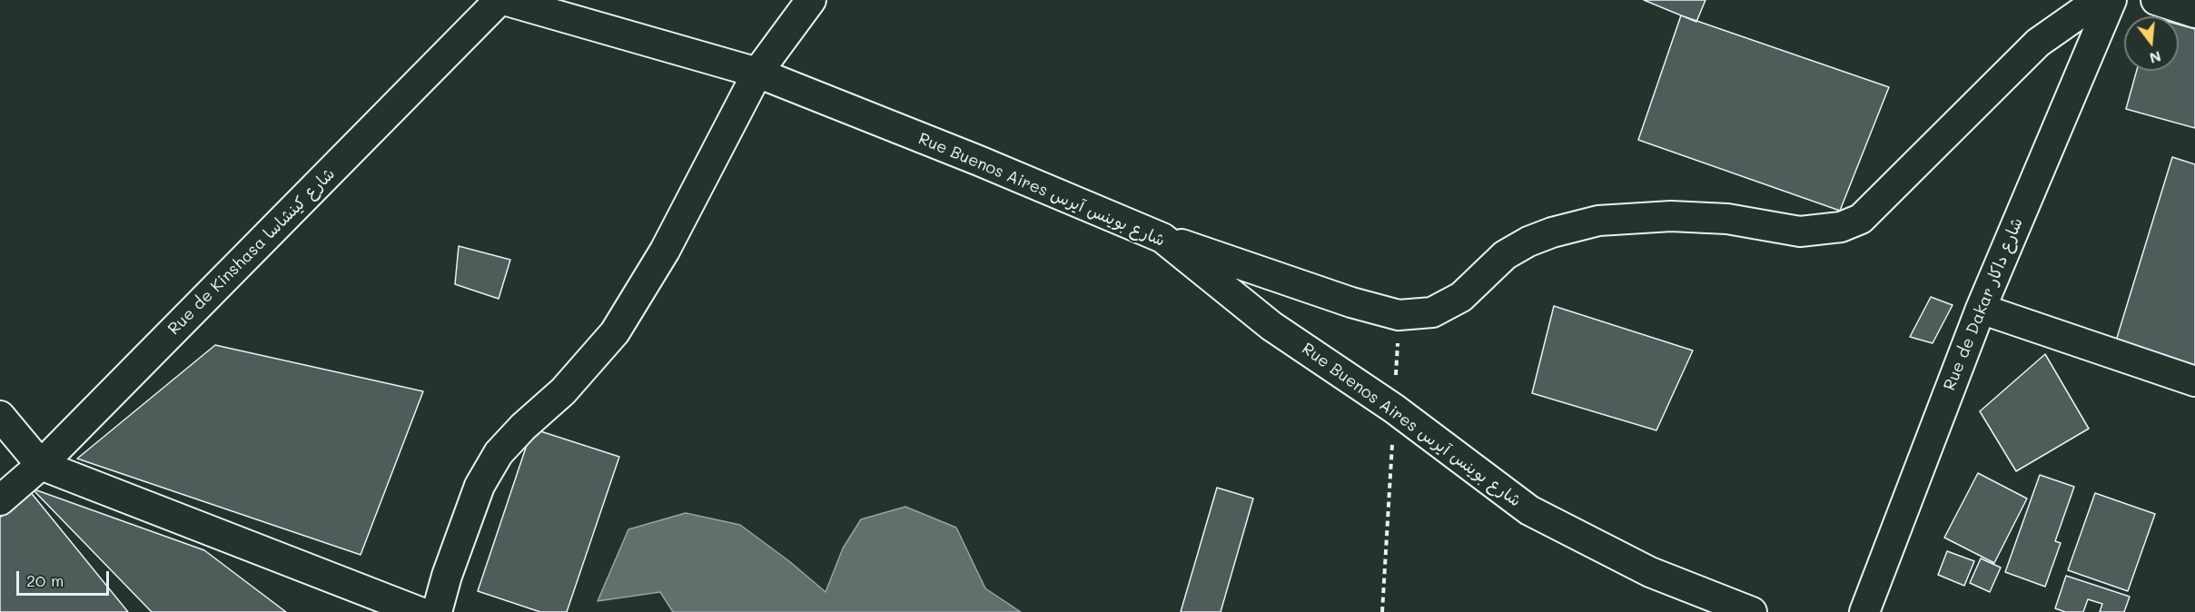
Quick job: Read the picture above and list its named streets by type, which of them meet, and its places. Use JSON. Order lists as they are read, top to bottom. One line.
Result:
{"streets":{"street":["Rue Buenos Aires شارع بوينس آيرس","Rue de Kinshasa شارع كينشاسا","Rue de Dakar شارع داكار"]},"scale_bar":"20 m","north":"bottom"}
